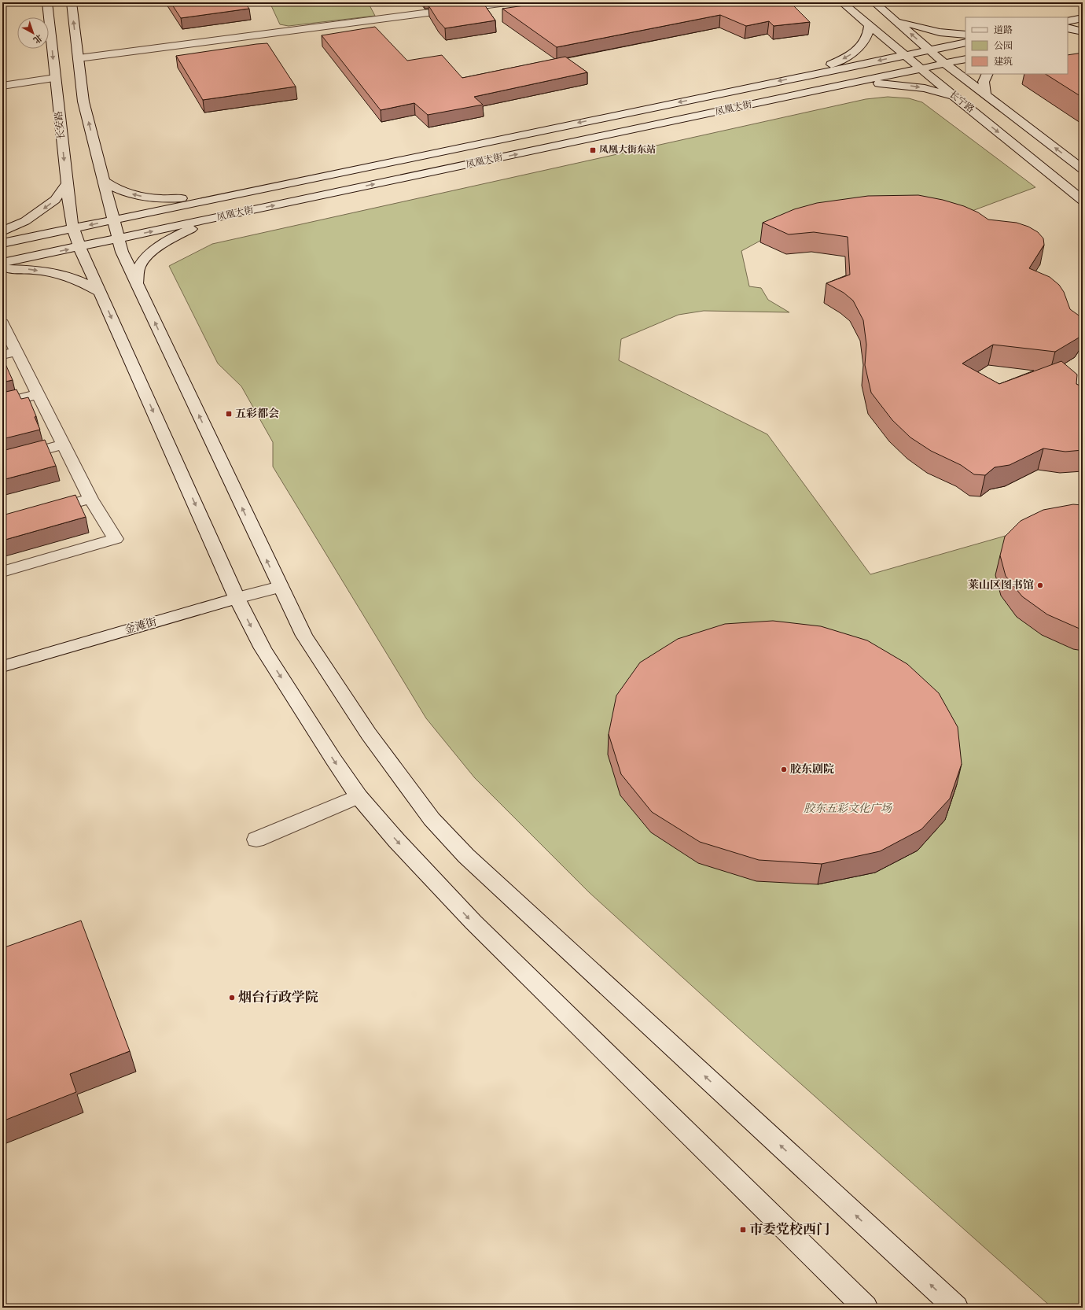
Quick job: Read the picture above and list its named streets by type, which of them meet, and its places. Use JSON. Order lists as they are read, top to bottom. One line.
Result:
{"streets":{"street":["长宁路","凤凰大街","长安路","金滩街"]},"crossings":[["长宁路","凤凰大街"],["凤凰大街","长安路"],["长安路","金滩街"]],"parks":["胶东五彩文化广场"],"places":{"transit":["凤凰大街东站","五彩都会","市委党校西门"],"other":["莱山区图书馆","胶东剧院","烟台行政学院"]},"legend":["道路","公园","建筑"],"north":"bottom right"}
